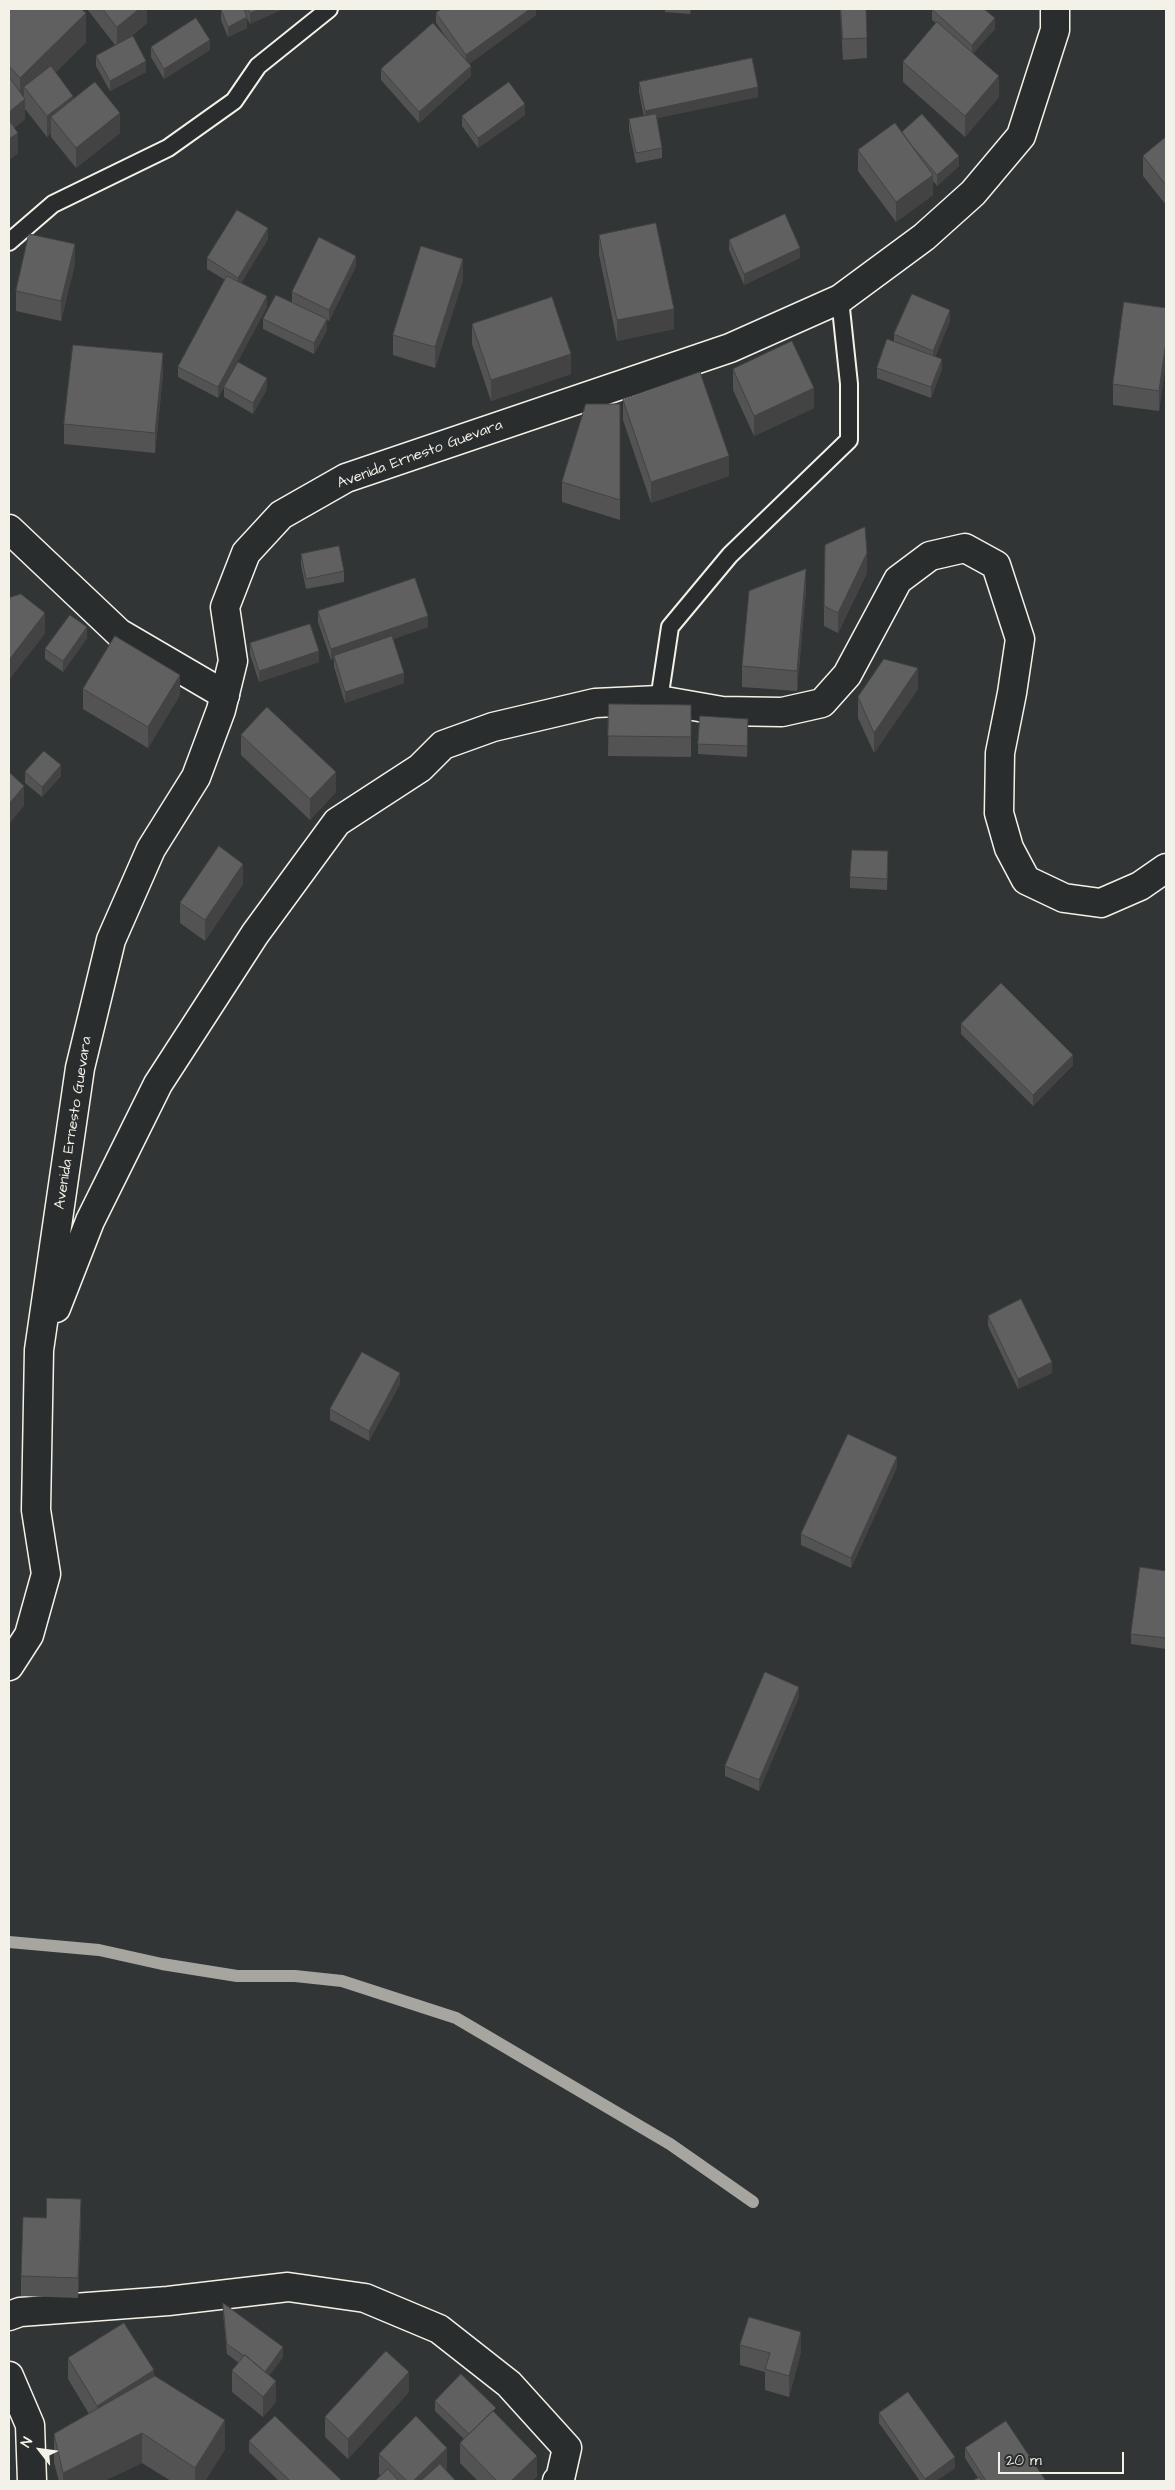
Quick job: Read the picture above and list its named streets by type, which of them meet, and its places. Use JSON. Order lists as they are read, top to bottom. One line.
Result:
{"streets":{"street":["Avenida Ernesto Guevara"]},"scale_bar":"20 m","north":"top left"}
